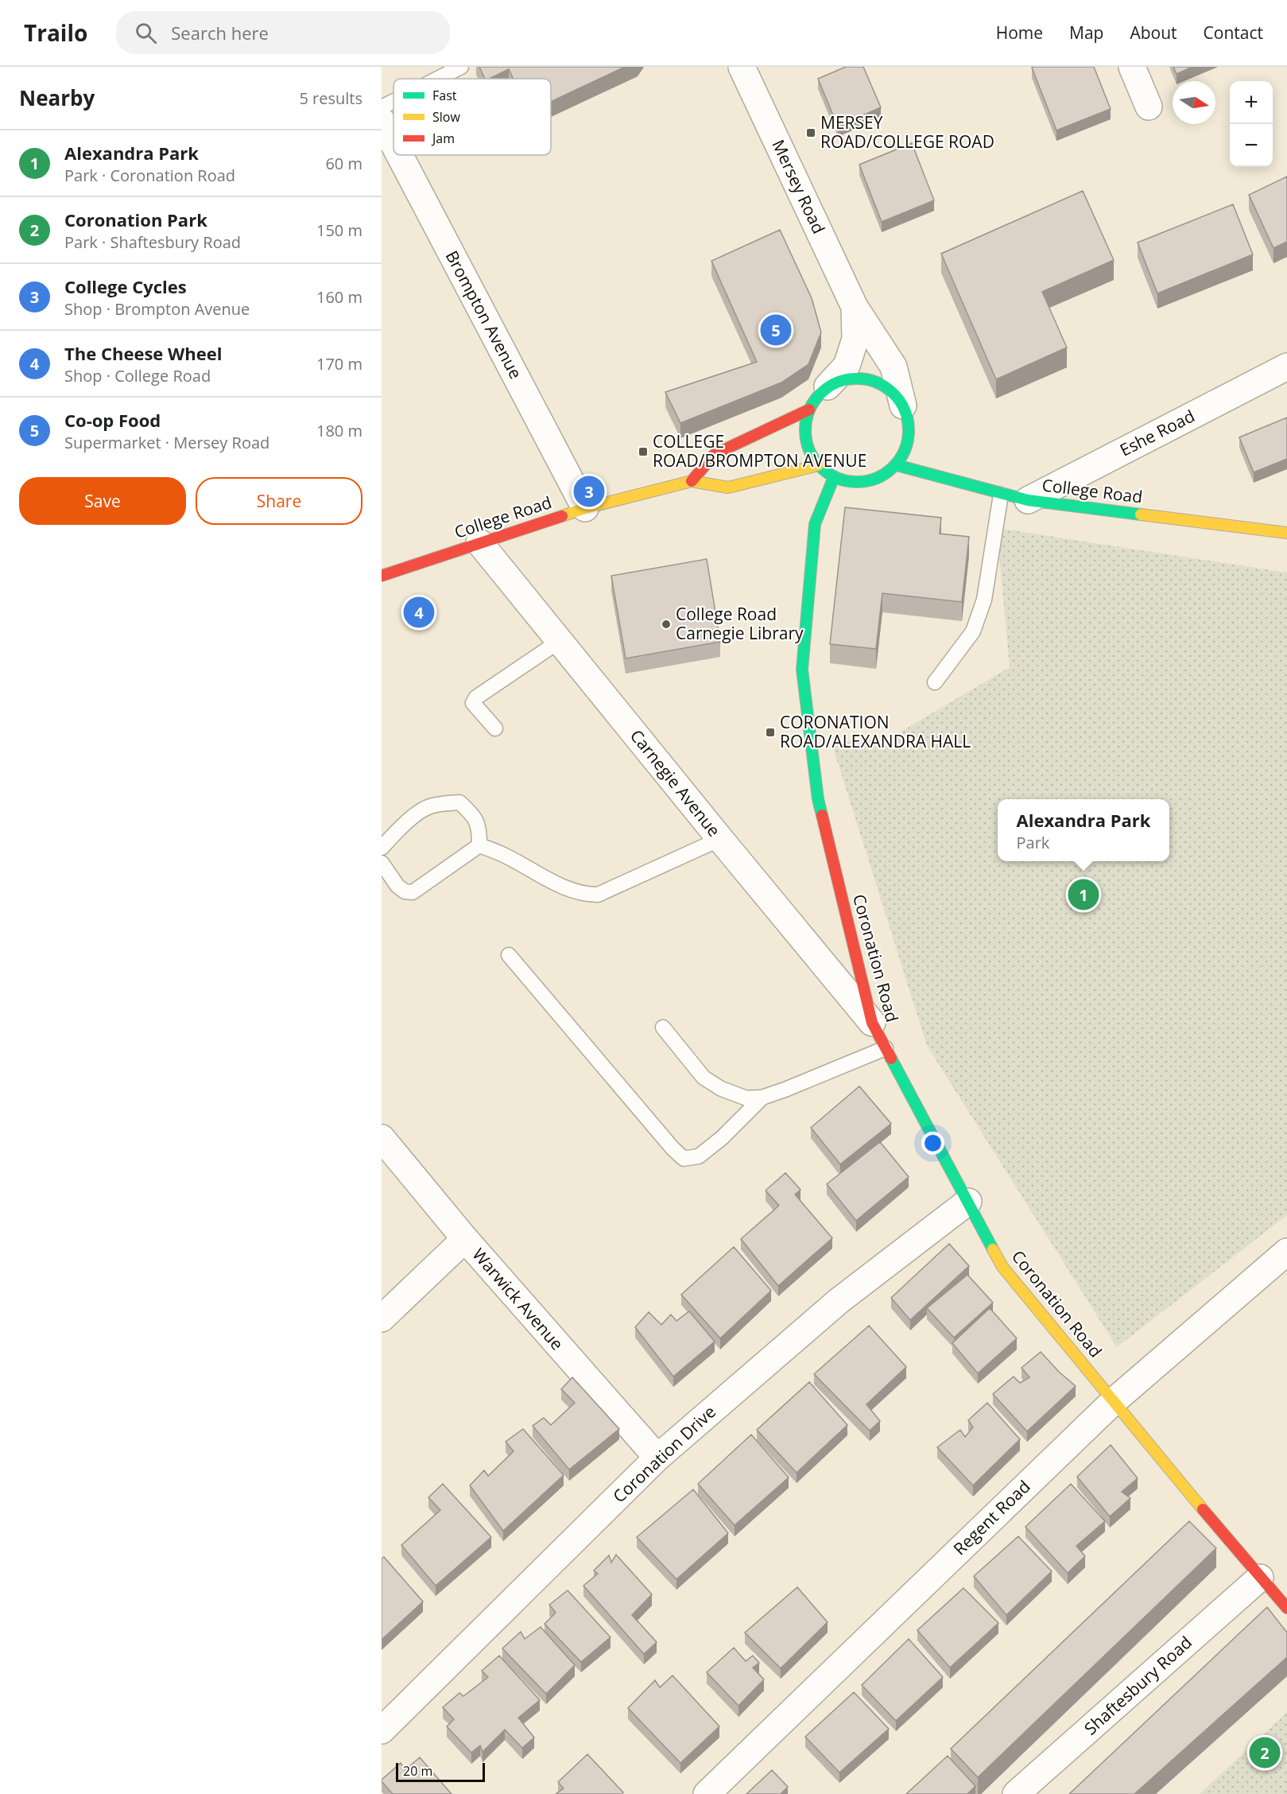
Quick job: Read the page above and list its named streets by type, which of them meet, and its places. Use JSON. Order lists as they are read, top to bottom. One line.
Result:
{"streets":{"street":["Mersey Road","Brompton Avenue","Eshe Road","College Road","Carnegie Avenue","Coronation Road","Warwick Avenue","Coronation Drive","Regent Road","Shaftesbury Road"]},"crossings":[["Mersey Road","College Road"],["Mersey Road","Coronation Road"],["Brompton Avenue","College Road"],["Eshe Road","College Road"],["College Road","Carnegie Avenue"],["College Road","Coronation Road"],["Carnegie Avenue","Coronation Road"],["Coronation Road","Coronation Drive"],["Coronation Road","Regent Road"],["Coronation Road","Shaftesbury Road"],["Warwick Avenue","Coronation Drive"]],"places":{"transit":["MERSEY ROAD/COLLEGE ROAD","COLLEGE ROAD/BROMPTON AVENUE","CORONATION ROAD/ALEXANDRA HALL"],"other":["College Road Carnegie Library"]},"legend":["Fast","Slow","Jam"],"scale_bar":"20 m","north":"right","page":{"header":"Trailo","search":"Search here","nav":["Home","Map","About","Contact"],"heading":["Nearby","5 results"],"map_buttons":["+","−"],"list":[{"mark":"1","name":"Alexandra Park","note":"Park · Coronation Road","value":"60 m"},{"mark":"2","name":"Coronation Park","note":"Park · Shaftesbury Road","value":"150 m"},{"mark":"3","name":"College Cycles","note":"Shop · Brompton Avenue","value":"160 m"},{"mark":"4","name":"The Cheese Wheel","note":"Shop · College Road","value":"170 m"},{"mark":"5","name":"Co-op Food","note":"Supermarket · Mersey Road","value":"180 m"}],"pins":["5","3","4","1","2"],"buttons":["Save","Share"],"popup":["Alexandra Park","Park"],"scale":"20 m"}}
